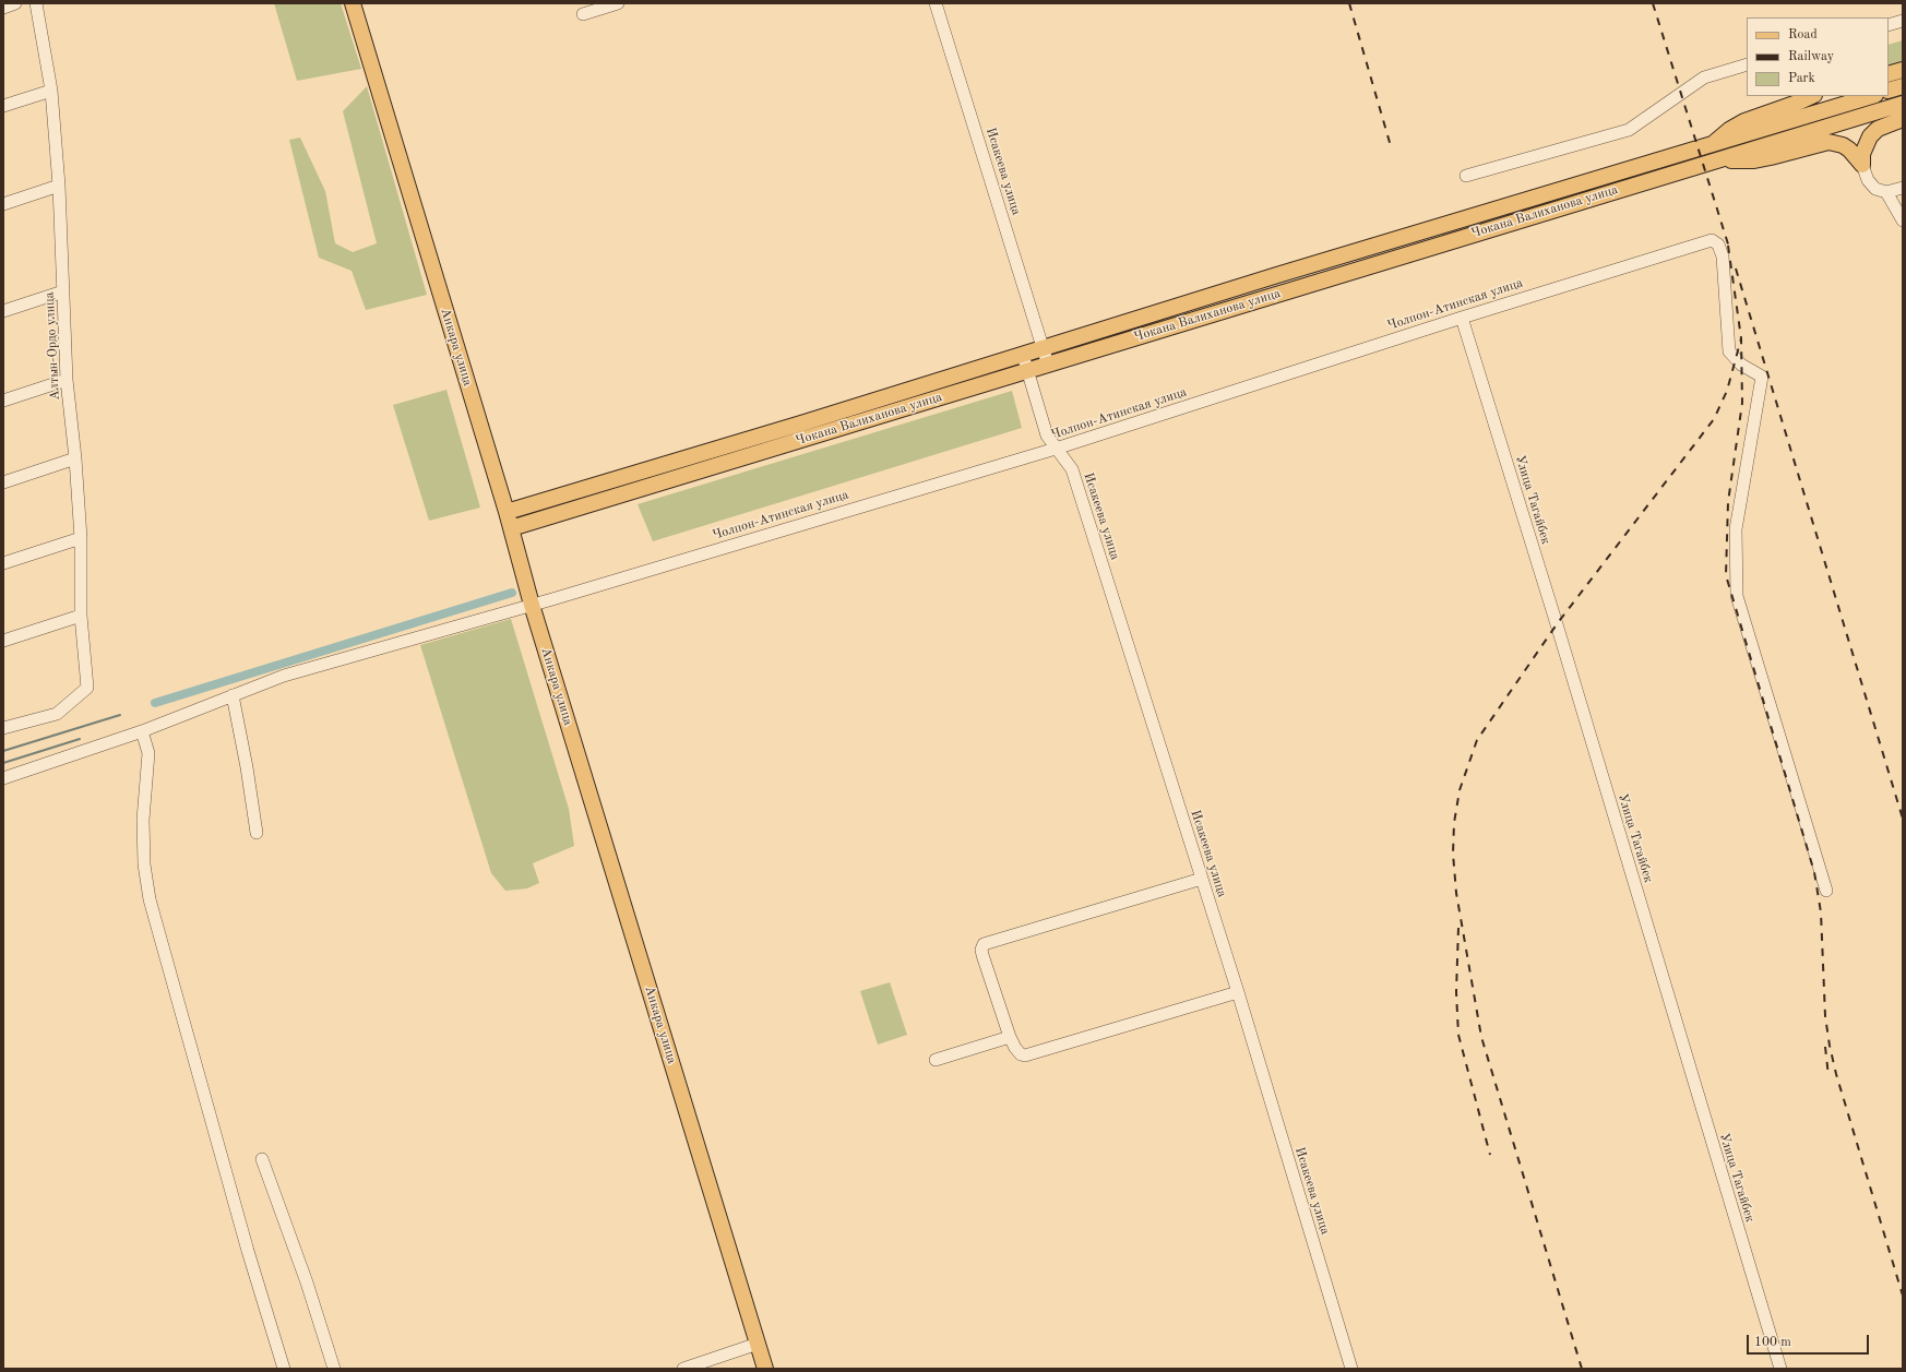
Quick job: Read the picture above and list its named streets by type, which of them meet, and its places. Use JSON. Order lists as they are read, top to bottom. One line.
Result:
{"streets":{"main road":["Чокана Валиханова улица","Анкара улица"],"street":["Исакеева улица","Чолпон-Атинская улица","Алтын-Ордо улица","Улица Тагайбек"]},"crossings":[["Исакеева улица","Чокана Валиханова улица"],["Исакеева улица","Чолпон-Атинская улица"],["Чокана Валиханова улица","Анкара улица"],["Чолпон-Атинская улица","Анкара улица"],["Чолпон-Атинская улица","Улица Тагайбек"]],"legend":["Road","Railway","Park"],"scale_bar":"100 m"}
